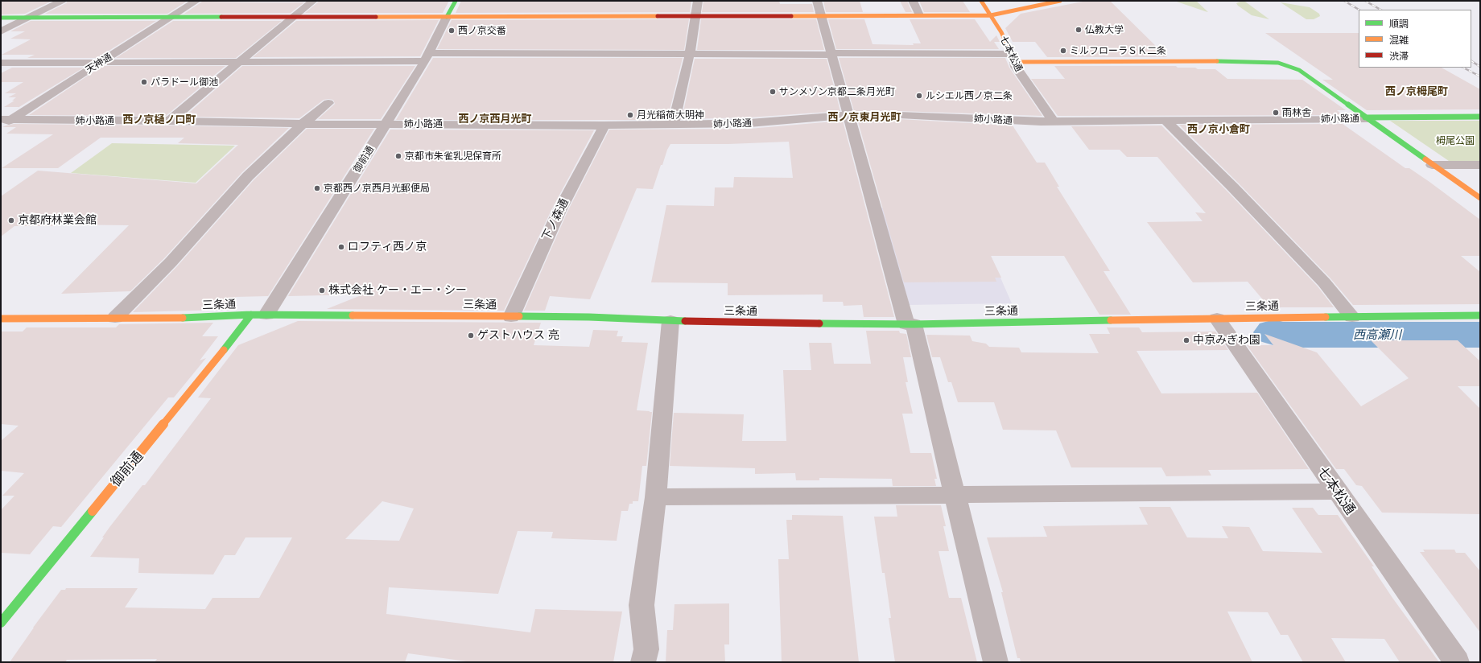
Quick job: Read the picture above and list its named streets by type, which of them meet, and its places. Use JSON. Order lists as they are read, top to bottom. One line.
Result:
{"streets":{"street":["七本松通","天神通","姉小路通","御前通","下ノ森通","三条通"]},"crossings":[["七本松通","姉小路通"],["七本松通","三条通"],["天神通","姉小路通"],["姉小路通","御前通"],["姉小路通","下ノ森通"],["御前通","三条通"],["下ノ森通","三条通"]],"districts":["西ノ京栂尾町","西ノ京東月光町","西ノ京西月光町","西ノ京樋ノ口町","西ノ京小倉町"],"water":["西高瀬川"],"parks":["栂尾公園"],"places":["仏教大学","西ノ京交番","ミルフローラＳＫ二条","パラドール御池","サンメゾン京都二条月光町","ルシエル西ノ京二条","雨林舎","月光稲荷大明神","京都市朱雀乳児保育所","京都西ノ京西月光郵便局","京都府林業会館","ロフティ西ノ京","株式会社 ケー・エー・シー","ゲストハウス 亮","中京みぎわ園"],"legend":["順調","混雑","渋滞"]}
